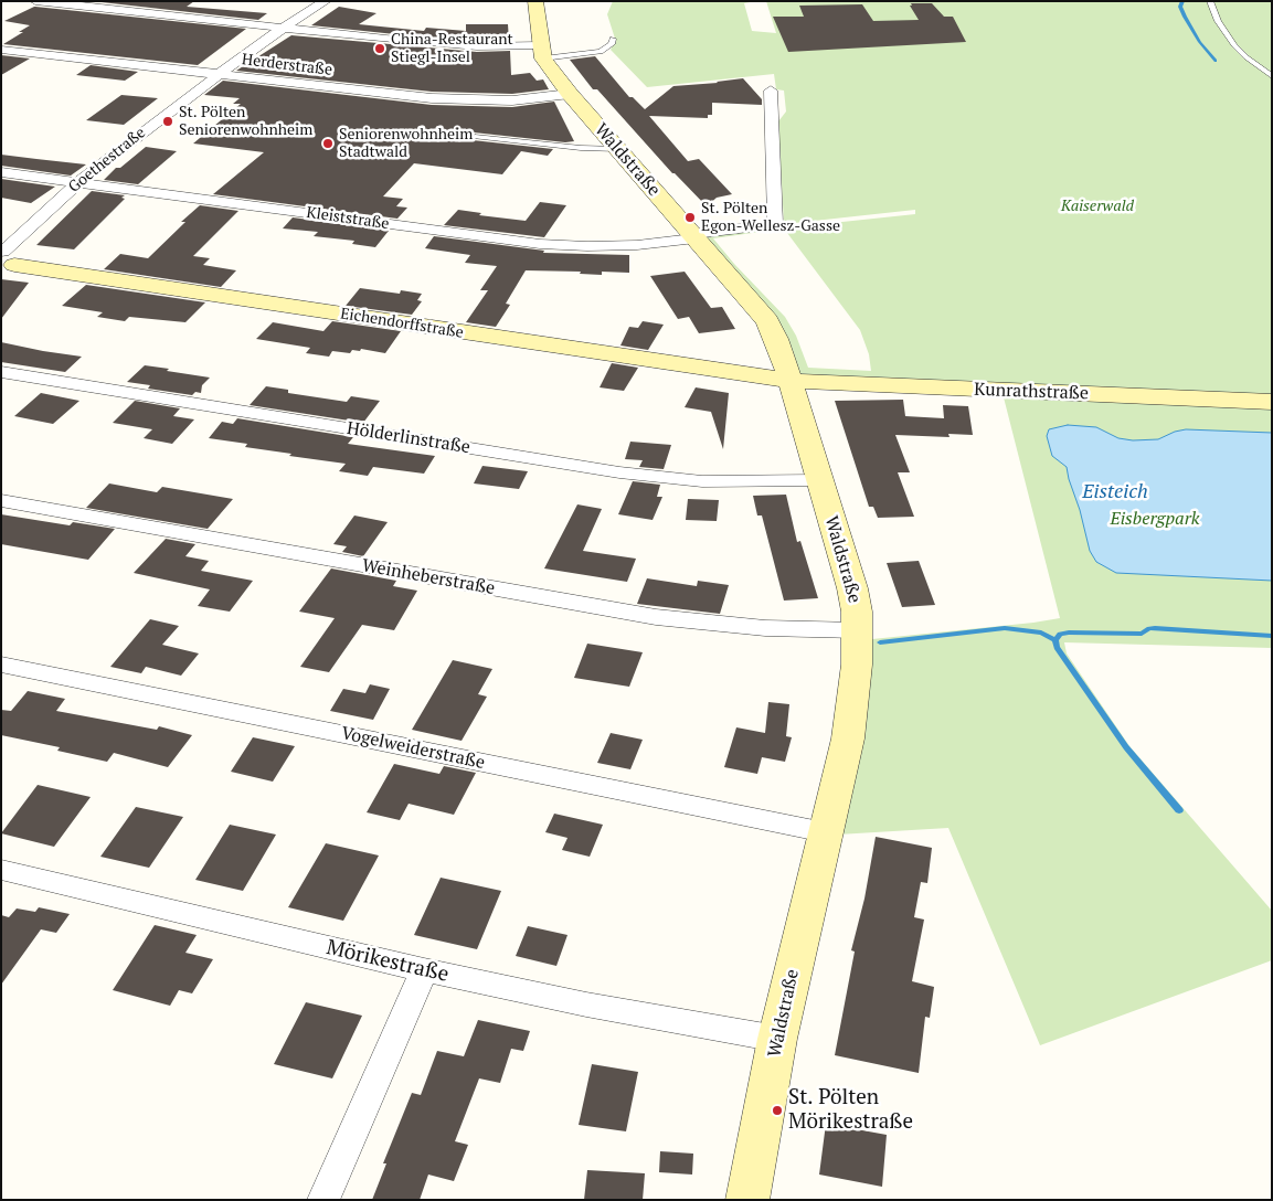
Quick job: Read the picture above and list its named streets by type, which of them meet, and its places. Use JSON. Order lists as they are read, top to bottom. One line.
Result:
{"streets":{"street":["Herderstraße","Goethestraße","Waldstraße","Kleiststraße","Eichendorffstraße","Kunrathstraße","Hölderlinstraße","Weinheberstraße","Vogelweiderstraße","Mörikestraße"]},"crossings":[["Herderstraße","Goethestraße"],["Herderstraße","Waldstraße"],["Goethestraße","Kleiststraße"],["Goethestraße","Eichendorffstraße"],["Waldstraße","Kleiststraße"],["Waldstraße","Eichendorffstraße"],["Waldstraße","Kunrathstraße"],["Waldstraße","Hölderlinstraße"],["Waldstraße","Weinheberstraße"],["Waldstraße","Vogelweiderstraße"],["Waldstraße","Mörikestraße"],["Eichendorffstraße","Kunrathstraße"]],"water":["Eisteich"],"parks":["Kaiserwald","Eisbergpark"],"places":["China-Restaurant Stiegl-Insel","St. Pölten Seniorenwohnheim","Seniorenwohnheim Stadtwald","St. Pölten Egon-Wellesz-Gasse","St. Pölten Mörikestraße"]}
